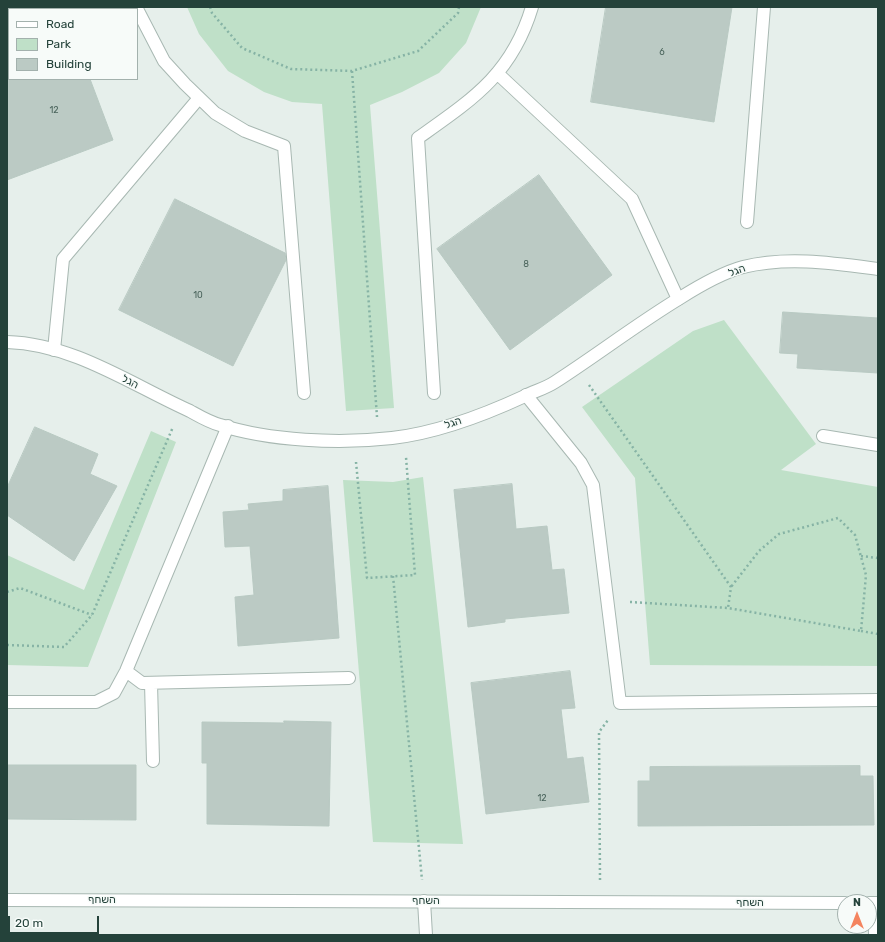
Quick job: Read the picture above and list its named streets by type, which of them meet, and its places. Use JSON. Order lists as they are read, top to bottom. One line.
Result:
{"streets":{"street":["הגל","השחף"]},"house_numbers":["6","12","8","10","12"],"legend":["Road","Park","Building"],"scale_bar":"20 m","north":"top"}
